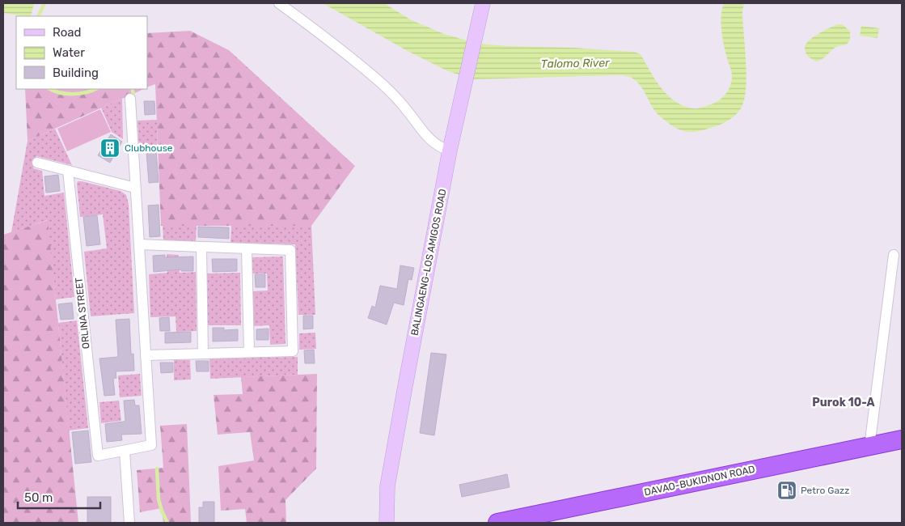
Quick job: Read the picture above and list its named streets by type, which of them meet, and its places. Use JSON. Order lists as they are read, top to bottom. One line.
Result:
{"streets":{"highway":["DAVAO-BUKIDNON ROAD"],"street":["BALINGAENG-LOS AMIGOS ROAD","ORLINA STREET"]},"districts":["Purok 10-A"],"water":["Talomo River"],"places":{"building":["Clubhouse"],"fuel station":["Petro Gazz"]},"legend":["Road","Water","Building"],"scale_bar":"50 m"}
